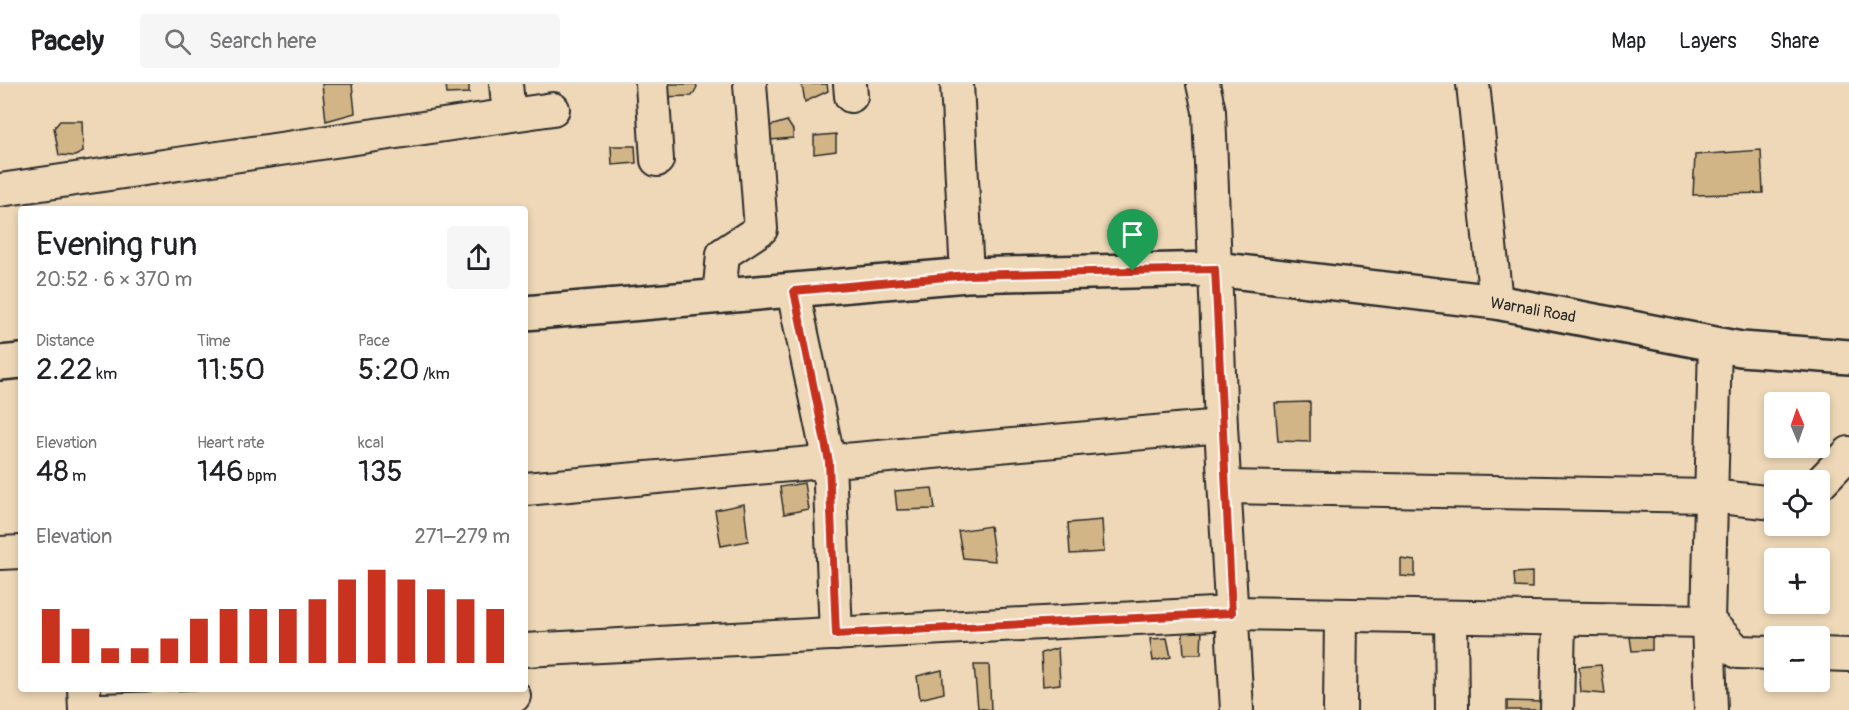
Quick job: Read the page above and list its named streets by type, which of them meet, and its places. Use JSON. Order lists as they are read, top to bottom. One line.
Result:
{"streets":{"main road":["Warnali Road"]},"north":"top","page":{"header":"Pacely","search":"Search here","nav":["Map","Layers","Share"],"heading":["Evening run","20:52 · 6 × 370 m"],"stats":[["Distance","2.22 km"],["Time","11:50"],["Pace","5:20 /km"],["Elevation","48 m"],["Heart rate","146 bpm"],["kcal","135"]],"map_buttons":["+","−"],"chart":["Elevation","271–279 m"]}}
